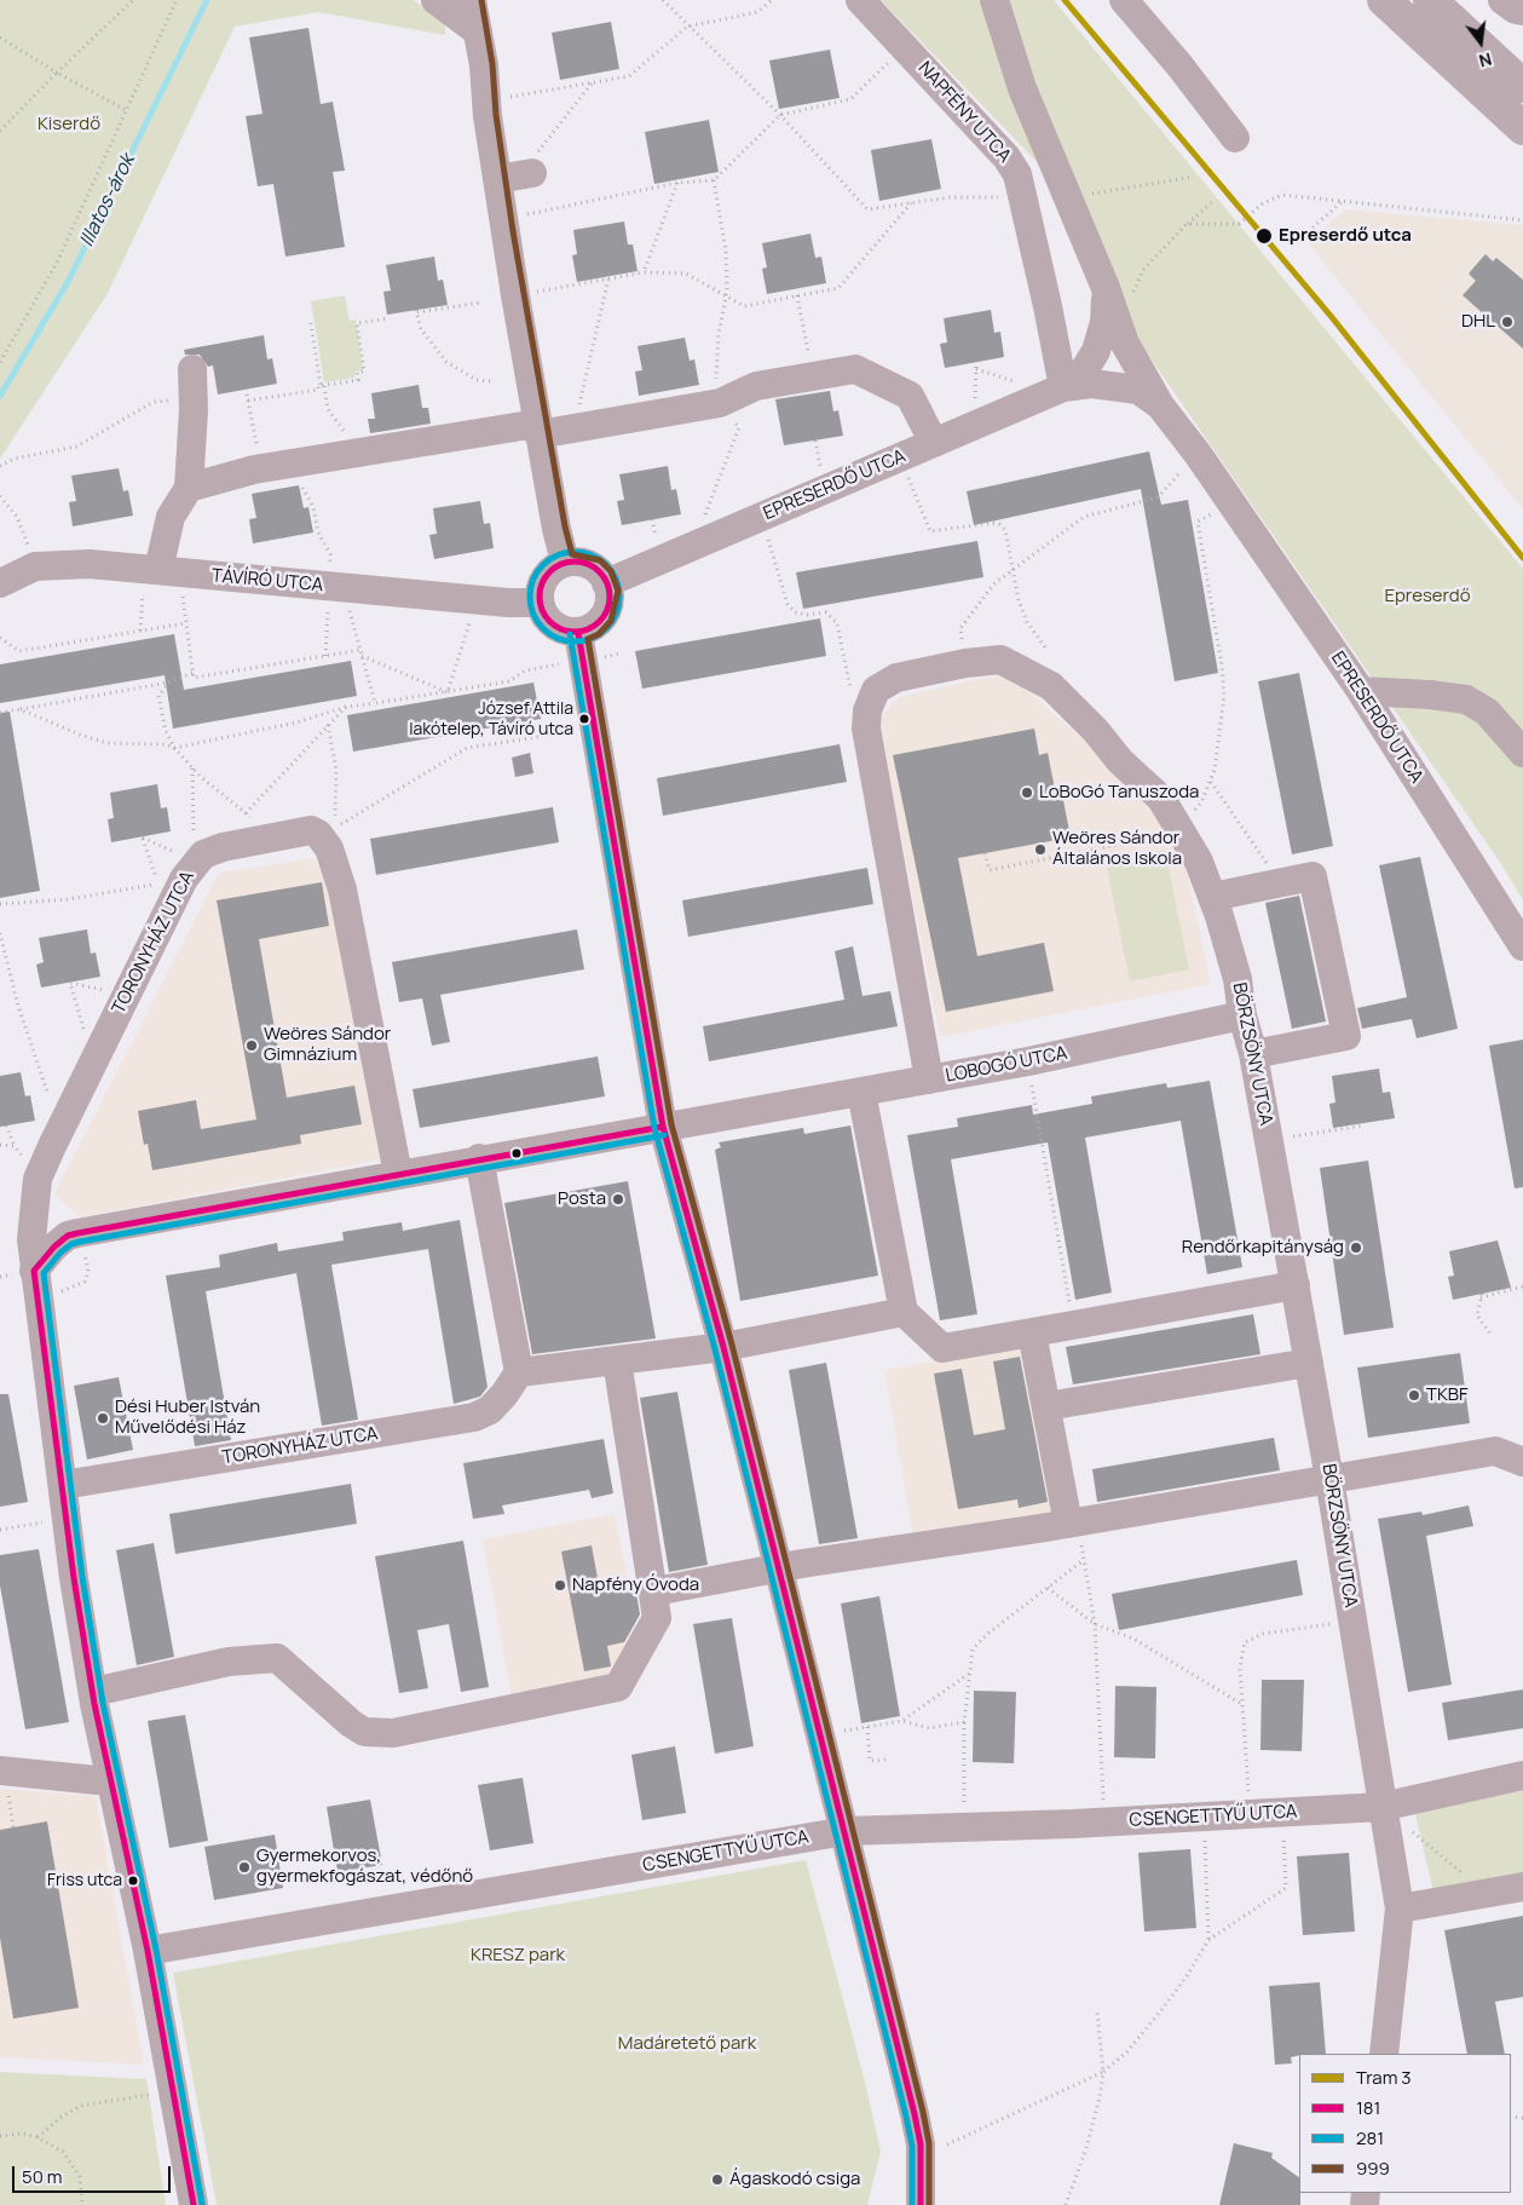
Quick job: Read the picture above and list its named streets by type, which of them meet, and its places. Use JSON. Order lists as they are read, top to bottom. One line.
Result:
{"streets":{"street":["NAPFÉNY UTCA","EPRESERDŐ UTCA","TÁVÍRÓ UTCA","TORONYHÁZ UTCA","BÖRZSÖNY UTCA","LOBOGÓ UTCA","CSENGETTYŰ UTCA"]},"crossings":[["NAPFÉNY UTCA","EPRESERDŐ UTCA"],["EPRESERDŐ UTCA","TÁVÍRÓ UTCA"],["TORONYHÁZ UTCA","LOBOGÓ UTCA"],["TORONYHÁZ UTCA","CSENGETTYŰ UTCA"],["BÖRZSÖNY UTCA","LOBOGÓ UTCA"],["BÖRZSÖNY UTCA","CSENGETTYŰ UTCA"]],"water":["Illatos-árok"],"parks":["Kiserdő","Epreserdő","KRESZ park","Madáretető park"],"places":["Epreserdő utca","DHL","József Attila lakótelep, Távíró utca","LoBoGó Tanuszoda","Weöres Sándor Általános Iskola","Weöres Sándor Gimnázium","Posta","Rendőrkapitányság","TKBF","Dési Huber István Művelődési Ház","Napfény Óvoda","Gyermekorvos, gyermekfogászat, védőnő","Friss utca","Ágaskodó csiga"],"lines":["tram line 3","transit line 999","transit line 281","transit line 181"],"legend":["Tram 3","181","281","999"],"scale_bar":"50 m","north":"bottom"}
